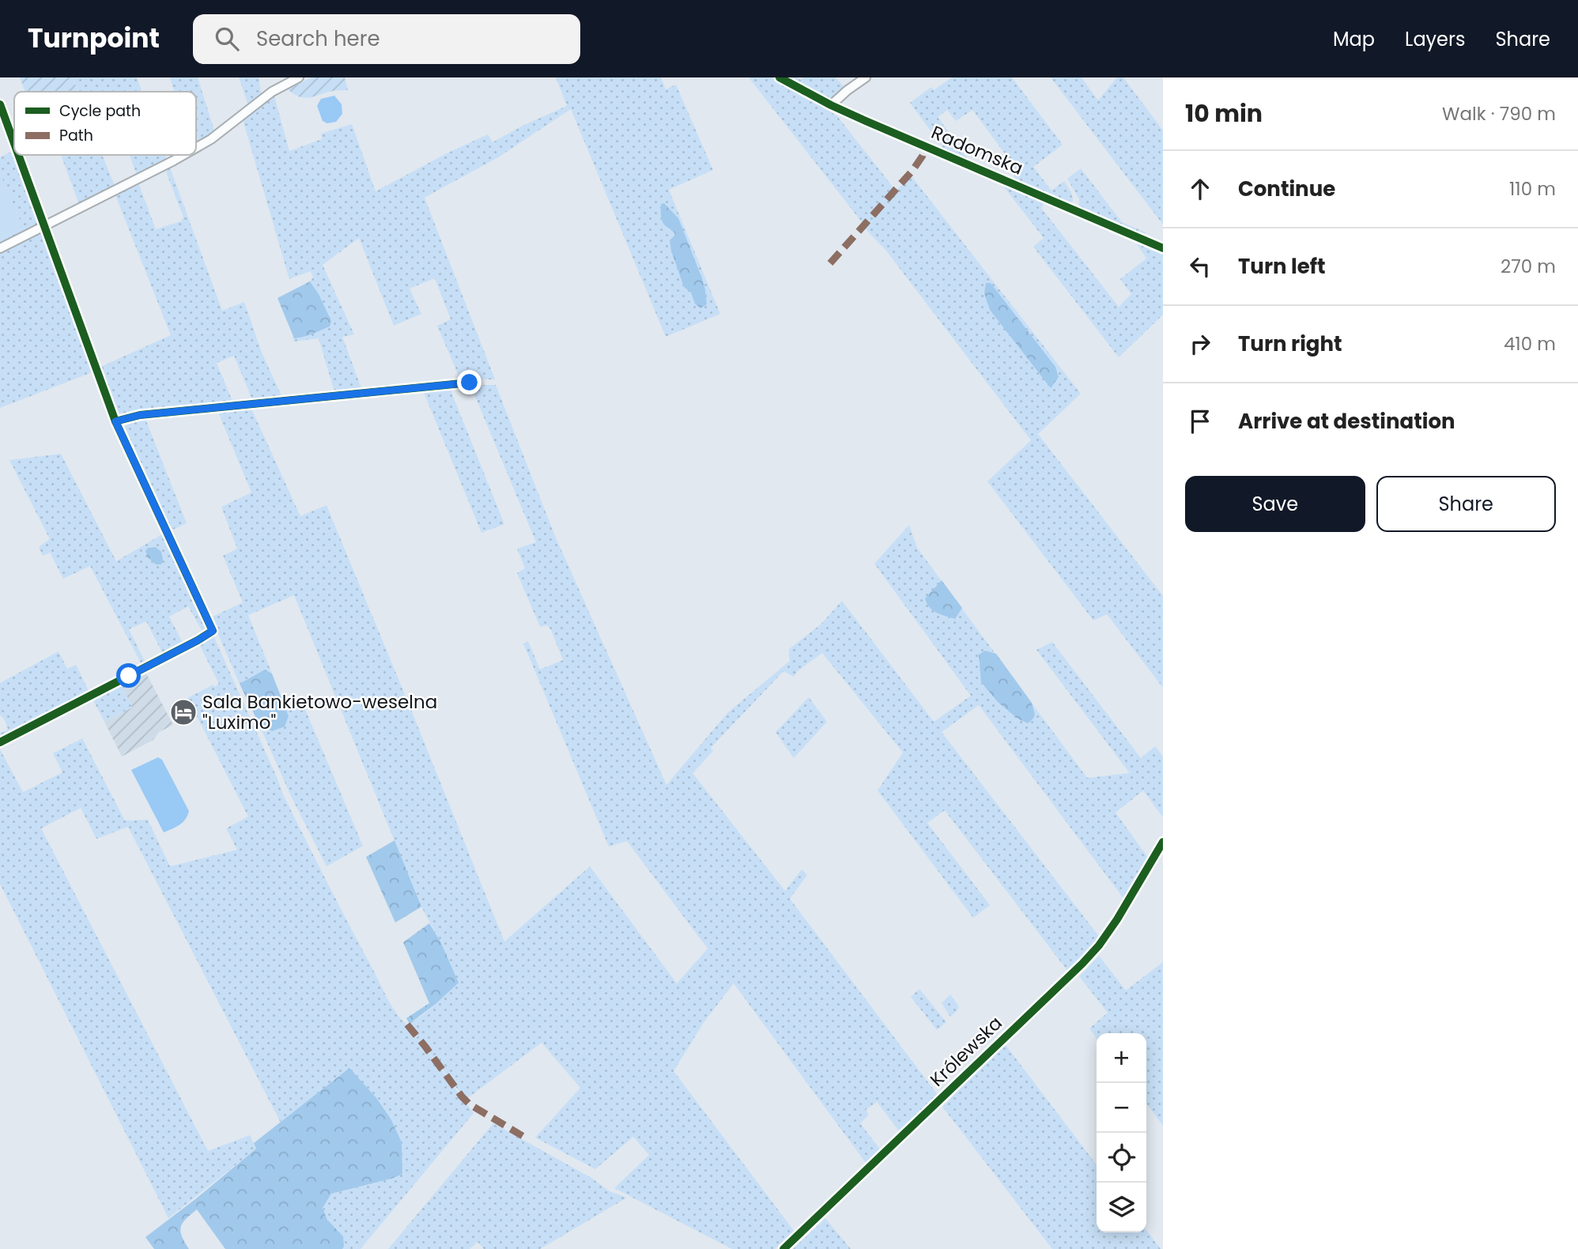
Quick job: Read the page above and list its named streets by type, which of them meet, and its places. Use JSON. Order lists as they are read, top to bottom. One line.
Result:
{"streets":{"street":["Radomska","Królewska"]},"places":{"hotel":["Sala Bankietowo-weselna \"Luximo\""]},"legend":["Cycle path","Path"],"page":{"header":"Turnpoint","search":"Search here","nav":["Map","Layers","Share"],"heading":["10 min","Walk · 790 m"],"list":[["Continue","110 m"],["Turn left","270 m"],["Turn right","410 m"],"Arrive at destination"],"buttons":["Save","Share"],"map_buttons":["+","−"]}}
